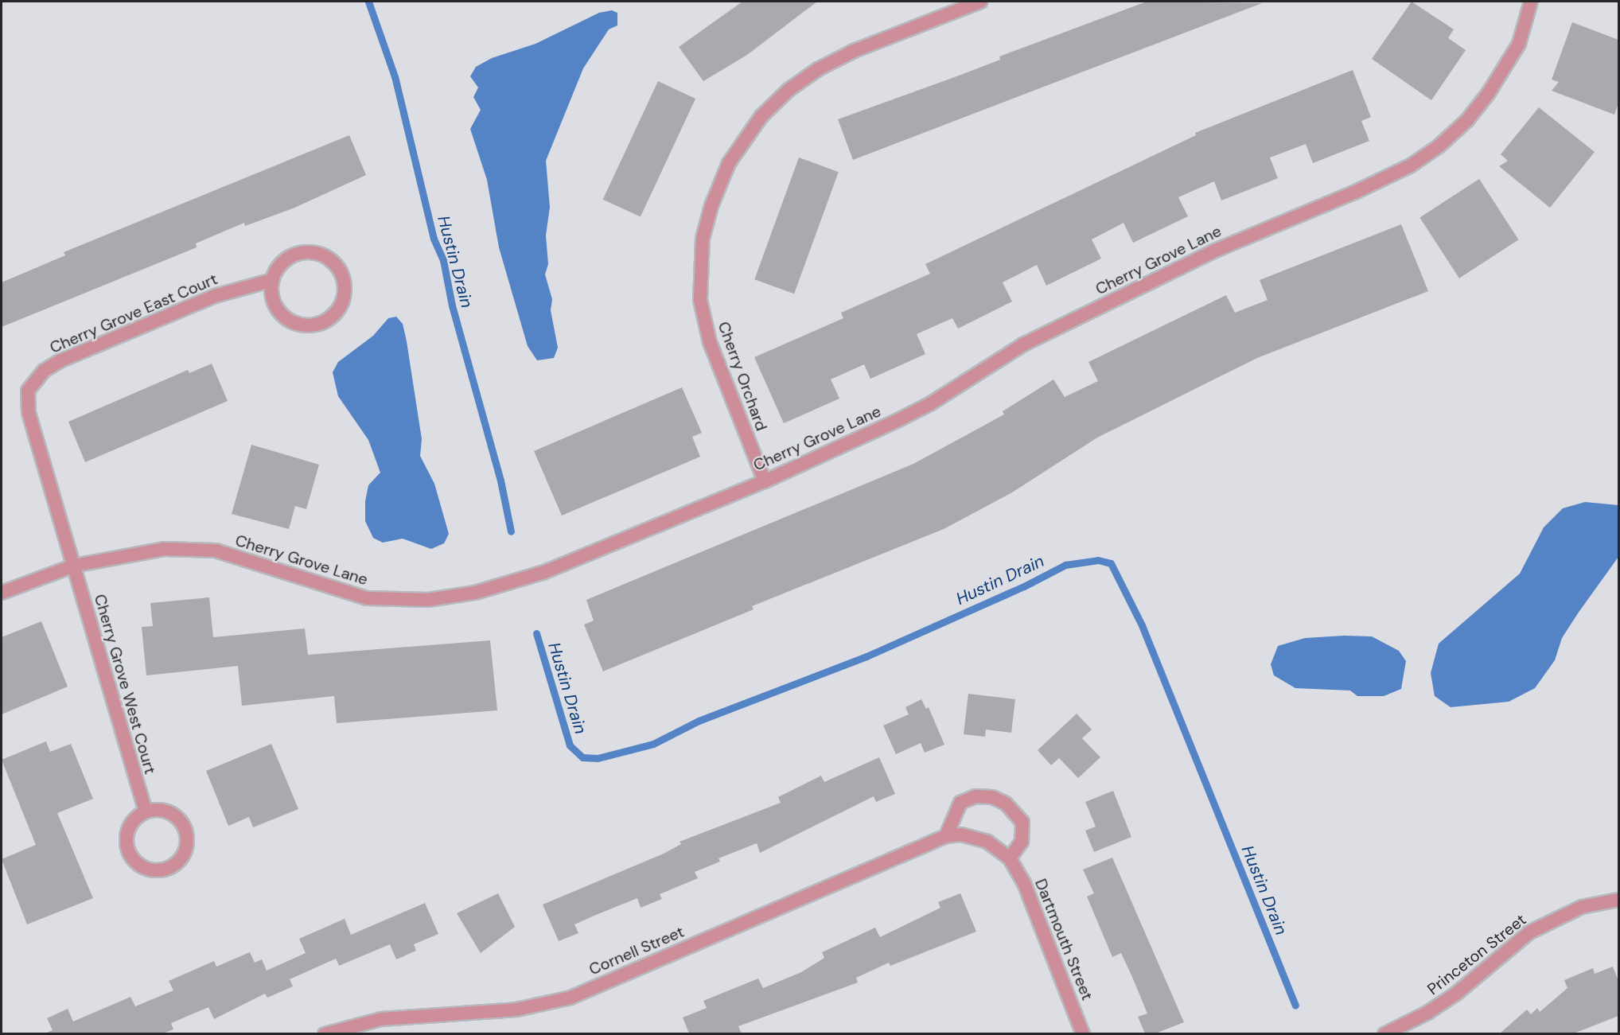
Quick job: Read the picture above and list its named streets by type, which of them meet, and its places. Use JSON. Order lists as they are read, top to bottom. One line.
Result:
{"streets":{"street":["Cherry Grove Lane","Cherry Grove East Court","Cherry Orchard","Cherry Grove West Court","Dartmouth Street","Cornell Street","Princeton Street"]},"crossings":[["Cherry Grove Lane","Cherry Grove East Court"],["Cherry Grove Lane","Cherry Orchard"],["Cherry Grove Lane","Cherry Grove West Court"],["Cherry Grove East Court","Cherry Grove West Court"],["Dartmouth Street","Cornell Street"]],"water":["Hustin Drain"]}
